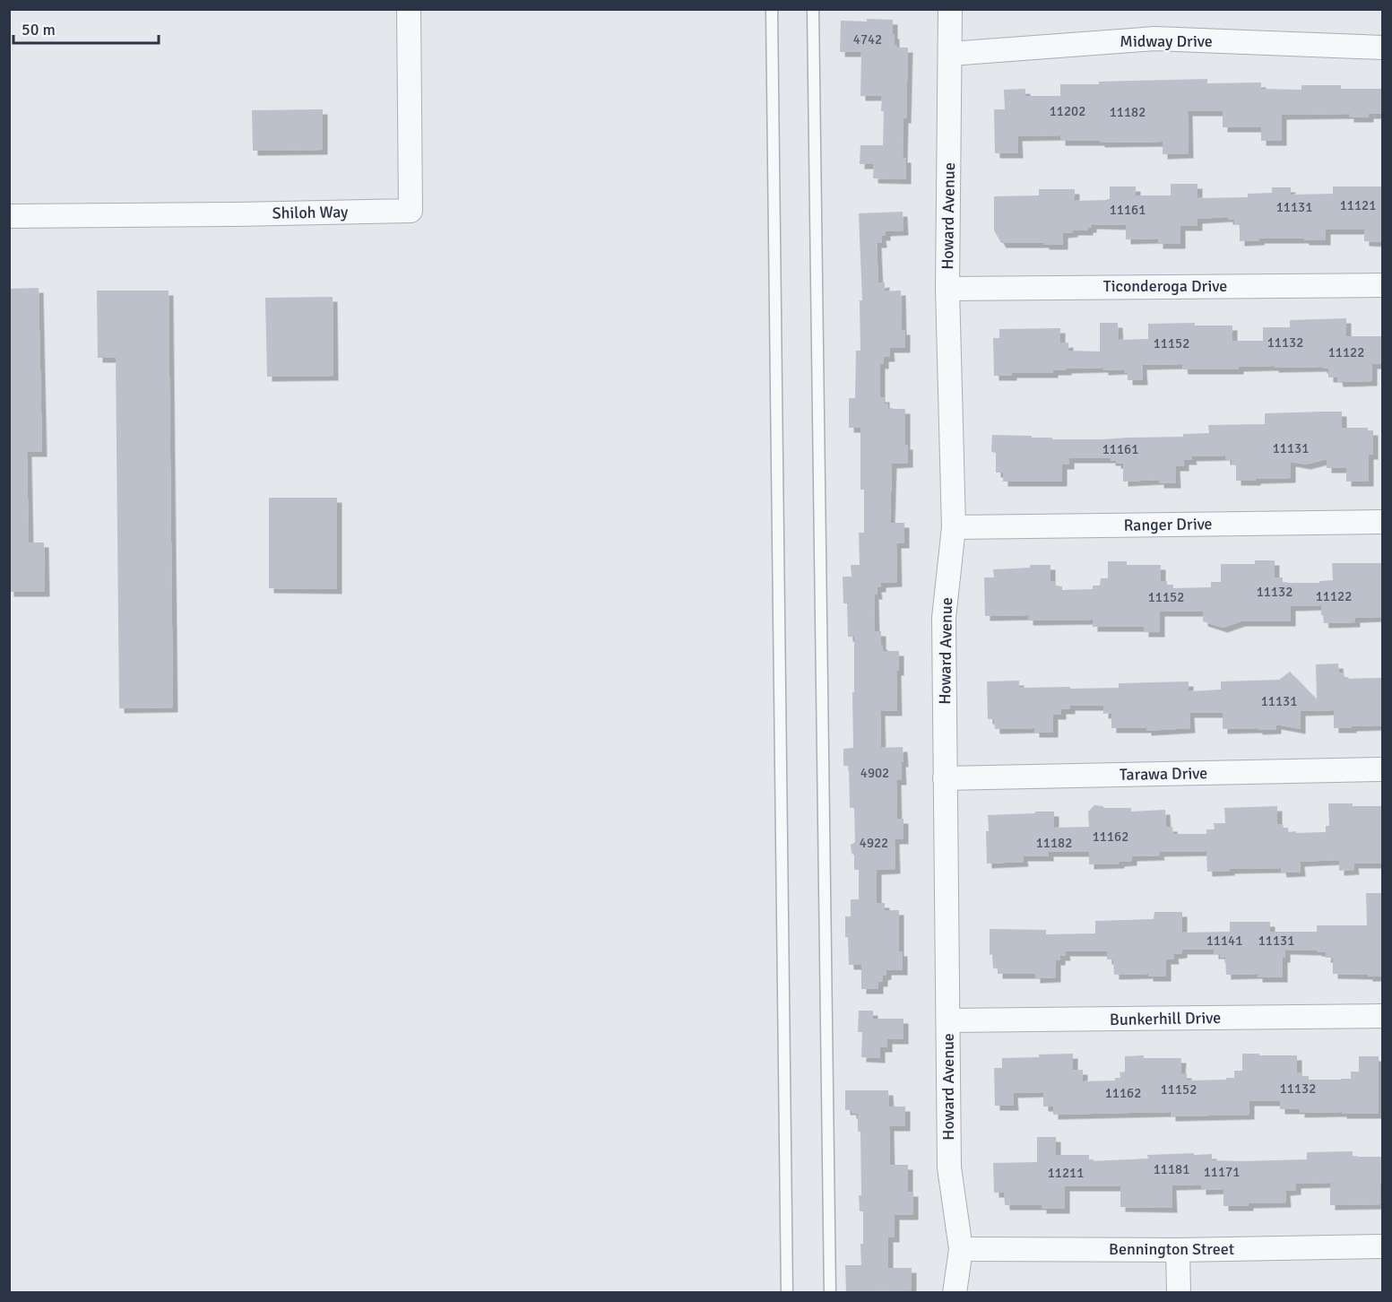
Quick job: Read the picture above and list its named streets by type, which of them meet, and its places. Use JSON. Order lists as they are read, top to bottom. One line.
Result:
{"streets":{"street":["Midway Drive","Shiloh Way","Howard Avenue","Ticonderoga Drive","Ranger Drive","Tarawa Drive","Bunkerhill Drive","Bennington Street"]},"crossings":[["Midway Drive","Howard Avenue"],["Howard Avenue","Ticonderoga Drive"],["Howard Avenue","Ranger Drive"],["Howard Avenue","Tarawa Drive"],["Howard Avenue","Bunkerhill Drive"],["Howard Avenue","Bennington Street"]],"house_numbers":["4742","11202","11182","11121","11131","11161","11132","11152","11122","11131","11161","11132","11122","11152","11131","4902","11162","4922","11182","11141","11131","11132","11152","11162","11181","11171","11211"],"scale_bar":"50 m"}
